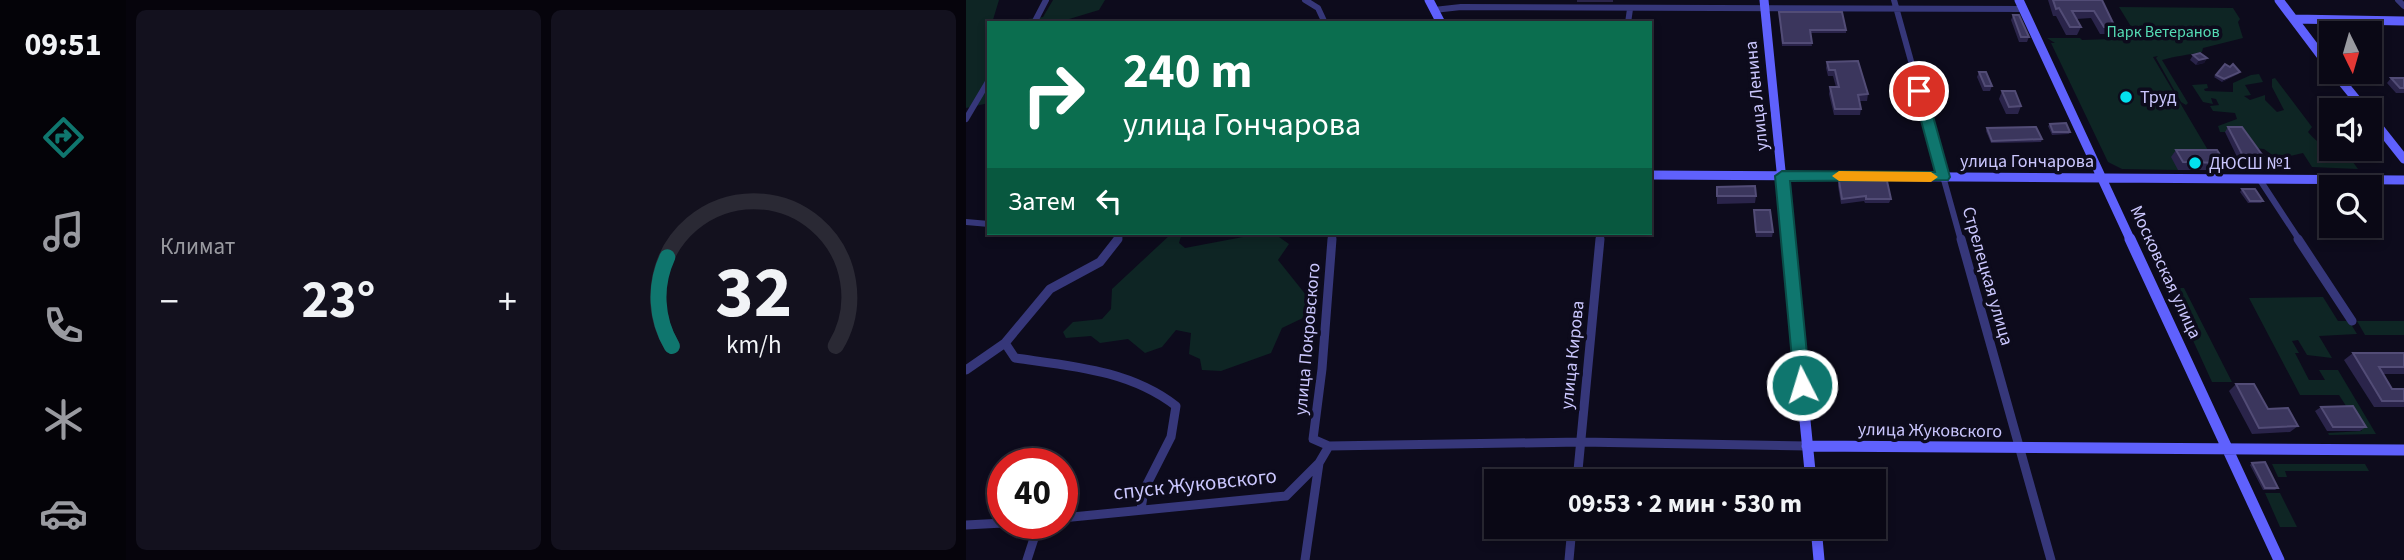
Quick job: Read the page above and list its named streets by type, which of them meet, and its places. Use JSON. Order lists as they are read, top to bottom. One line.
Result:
{"streets":{"street":["улица Ленина","улица Гончарова","Московская улица","Стрелецкая улица","улица Покровского","улица Кирова","улица Жуковского","спуск Жуковского"]},"crossings":[["улица Ленина","улица Гончарова"],["улица Ленина","улица Жуковского"],["улица Гончарова","Московская улица"],["улица Гончарова","Стрелецкая улица"],["Московская улица","улица Жуковского"],["Стрелецкая улица","улица Жуковского"],["улица Покровского","улица Жуковского"],["улица Кирова","улица Жуковского"]],"parks":["Парк Ветеранов"],"places":["Труд","ДЮСШ №1"],"north":"bottom","page":{"tabs":"09:51","tile":"Климат","turn":["240 m","улица Гончарова"],"then":"Затем","heat":["−","23°","+"],"limit":"40","trip":"09:53 · 2 мин · 530 m","gauge":["32","km/h"]}}
